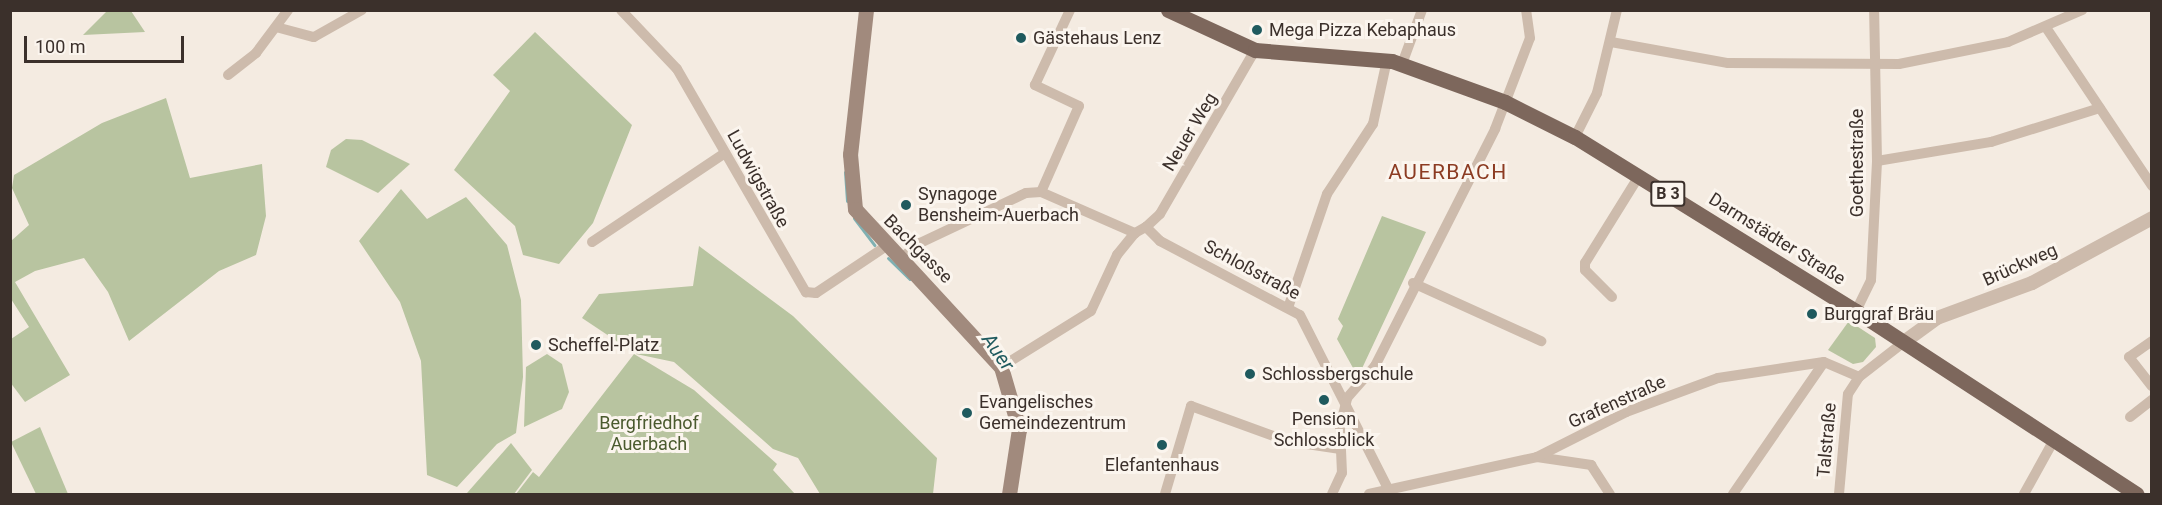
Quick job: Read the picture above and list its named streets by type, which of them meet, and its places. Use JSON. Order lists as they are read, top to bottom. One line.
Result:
{"streets":{"main road":["B 3","Darmstädter Straße","Bachgasse"],"street":["Neuer Weg","Goethestraße","Ludwigstraße","Brückweg","Schloßstraße","Grafenstraße","Talstraße"]},"crossings":[["Neuer Weg","Darmstädter Straße"],["Neuer Weg","Schloßstraße"],["Goethestraße","Darmstädter Straße"],["Ludwigstraße","Bachgasse"],["Darmstädter Straße","Brückweg"],["Darmstädter Straße","Talstraße"],["Brückweg","Talstraße"],["Schloßstraße","Grafenstraße"]],"districts":["AUERBACH"],"water":["Auer"],"parks":["Bergfriedhof Auerbach"],"places":["Mega Pizza Kebaphaus","Gästehaus Lenz","Synagoge Bensheim-Auerbach","Burggraf Bräu","Scheffel-Platz","Schlossbergschule","Pension Schlossblick","Evangelisches Gemeindezentrum","Elefantenhaus"],"scale_bar":"100 m"}
